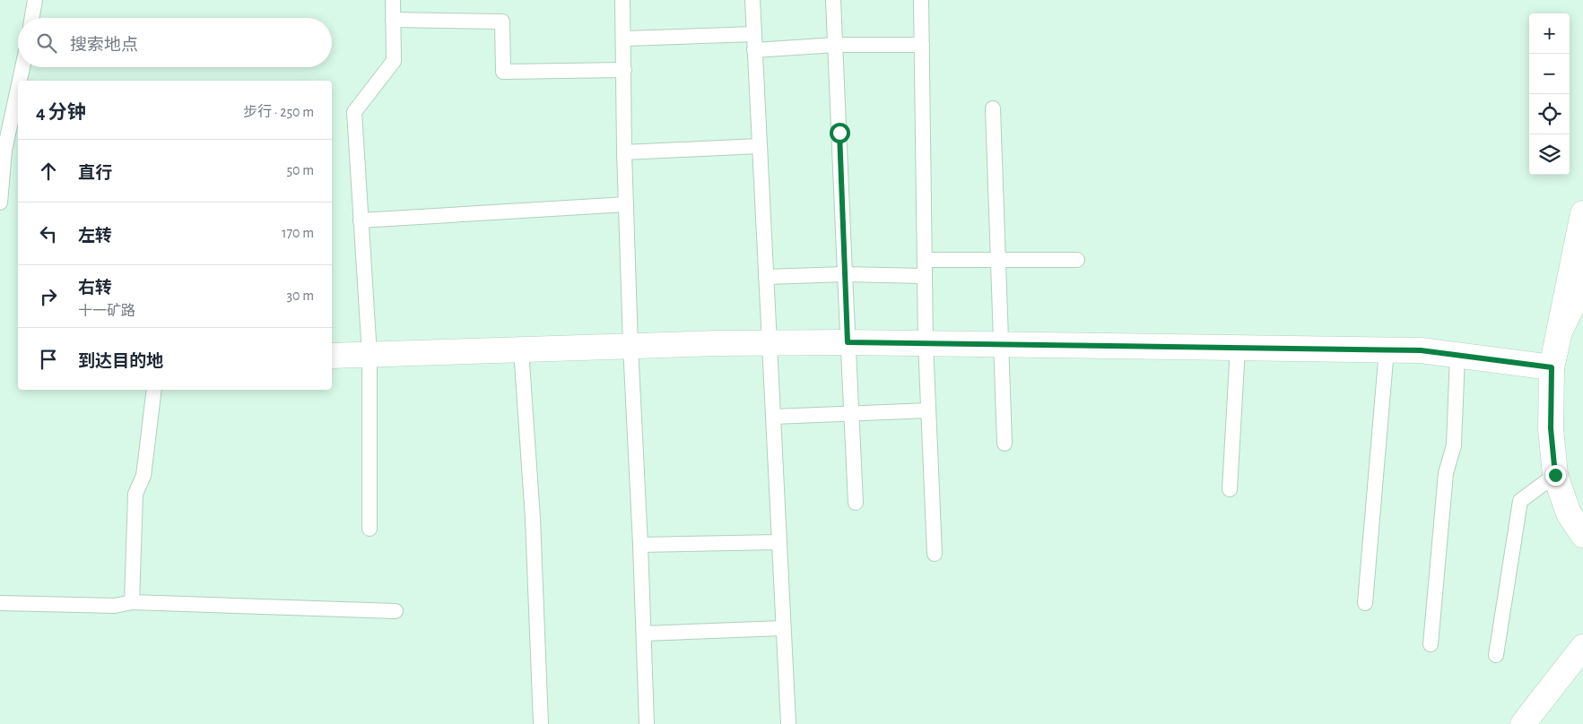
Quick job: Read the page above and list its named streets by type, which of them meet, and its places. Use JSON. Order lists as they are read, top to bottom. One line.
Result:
{"page":{"map_buttons":["+","−"],"search":"搜索地点","heading":["4 分钟","步行 · 250 m"],"list":[["直行","50 m"],["左转","170 m"],["右转","十一矿路","30 m"],"到达目的地"]}}
